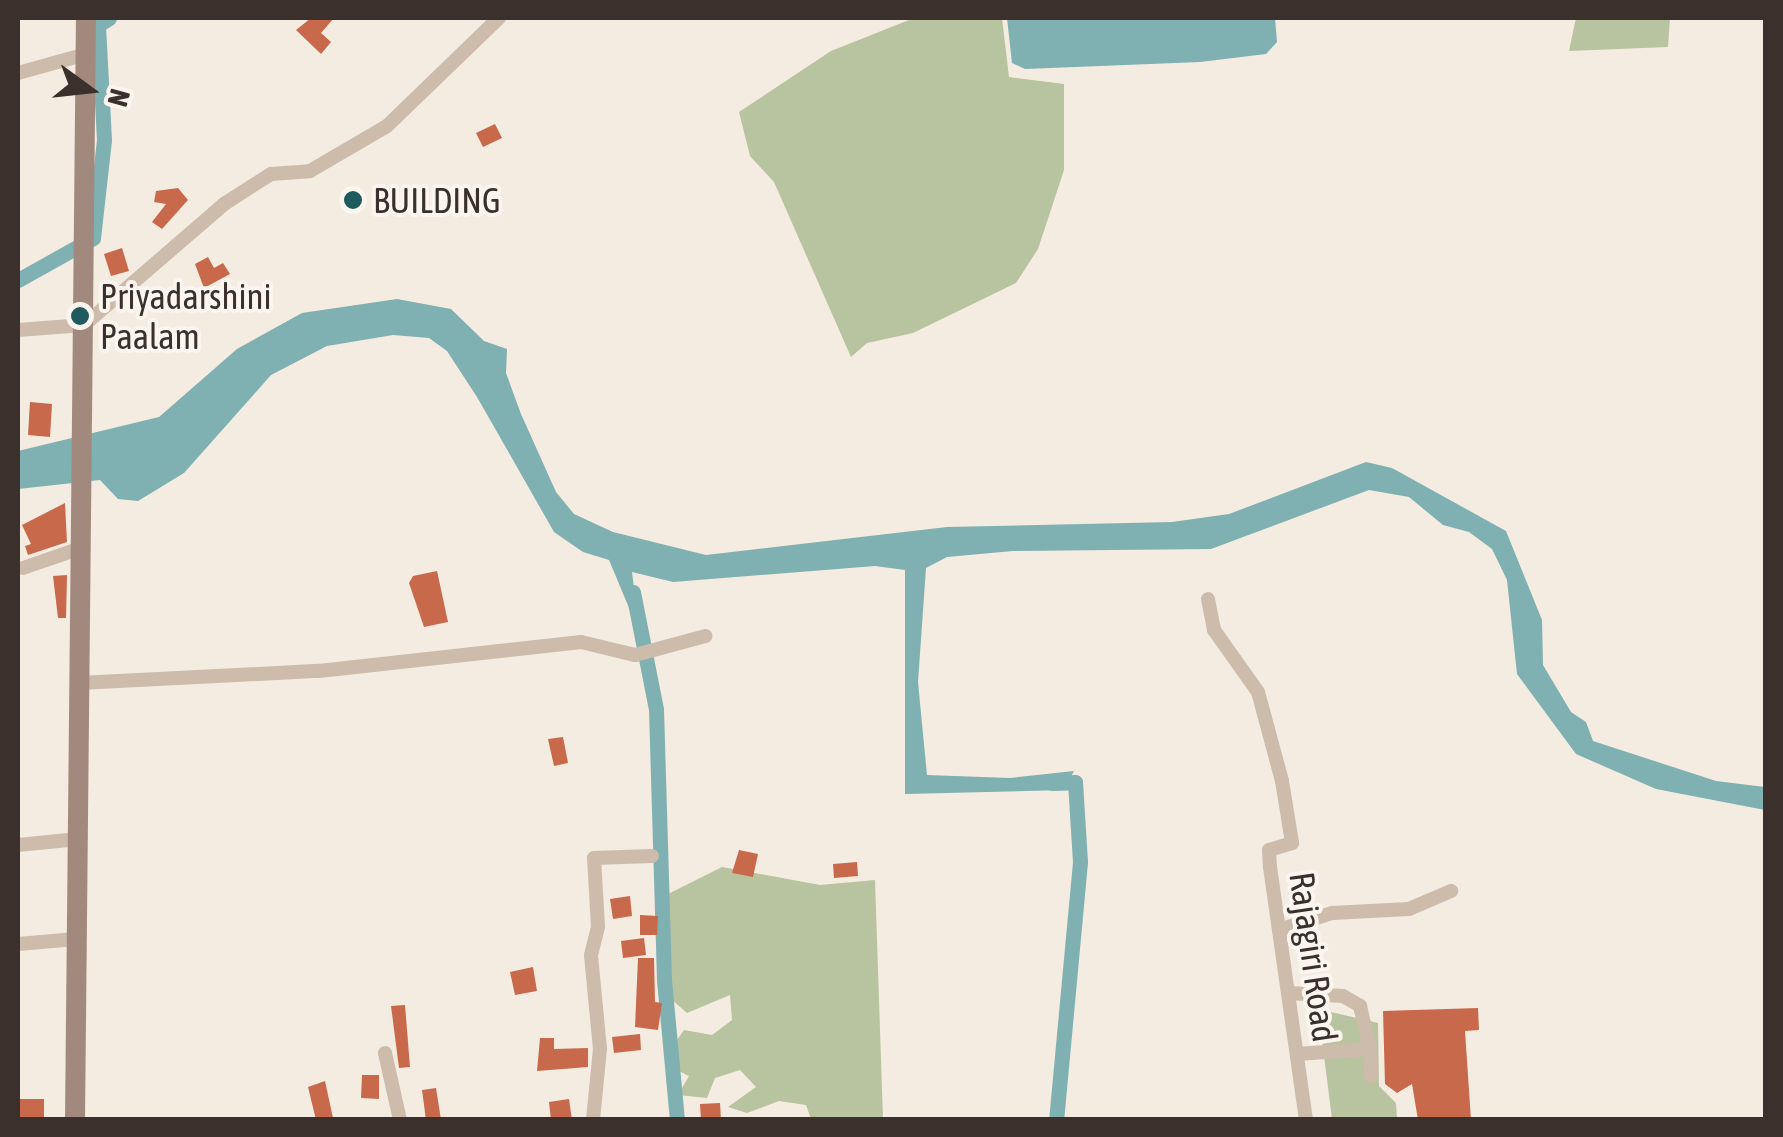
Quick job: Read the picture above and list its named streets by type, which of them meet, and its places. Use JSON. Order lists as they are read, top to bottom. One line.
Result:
{"streets":{"street":["Rajagiri Road"]},"places":["BUILDING","Priyadarshini Paalam"],"north":"right"}
